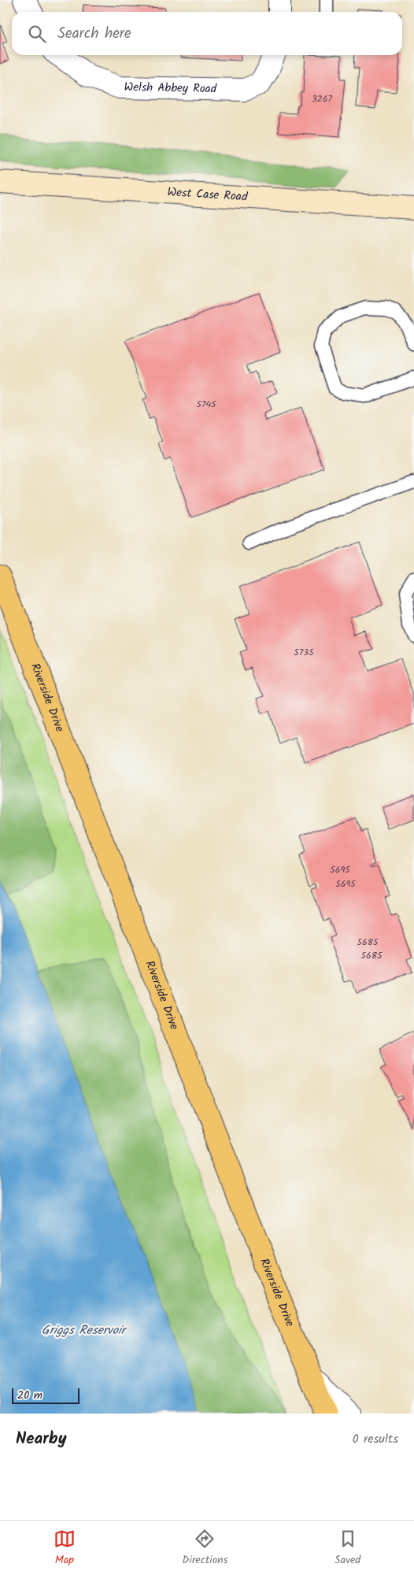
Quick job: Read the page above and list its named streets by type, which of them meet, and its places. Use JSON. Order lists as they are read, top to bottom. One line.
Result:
{"streets":{"main road":["West Case Road","Riverside Drive"],"street":["Welsh Abbey Road"]},"water":["Griggs Reservoir"],"house_numbers":["3267","5745","5735","5695","5695","5685","5685"],"scale_bar":"20 m","page":{"search":"Search here","scale":"20 m","heading":["Nearby","0 results"],"nav":["Map","Directions","Saved"]}}
